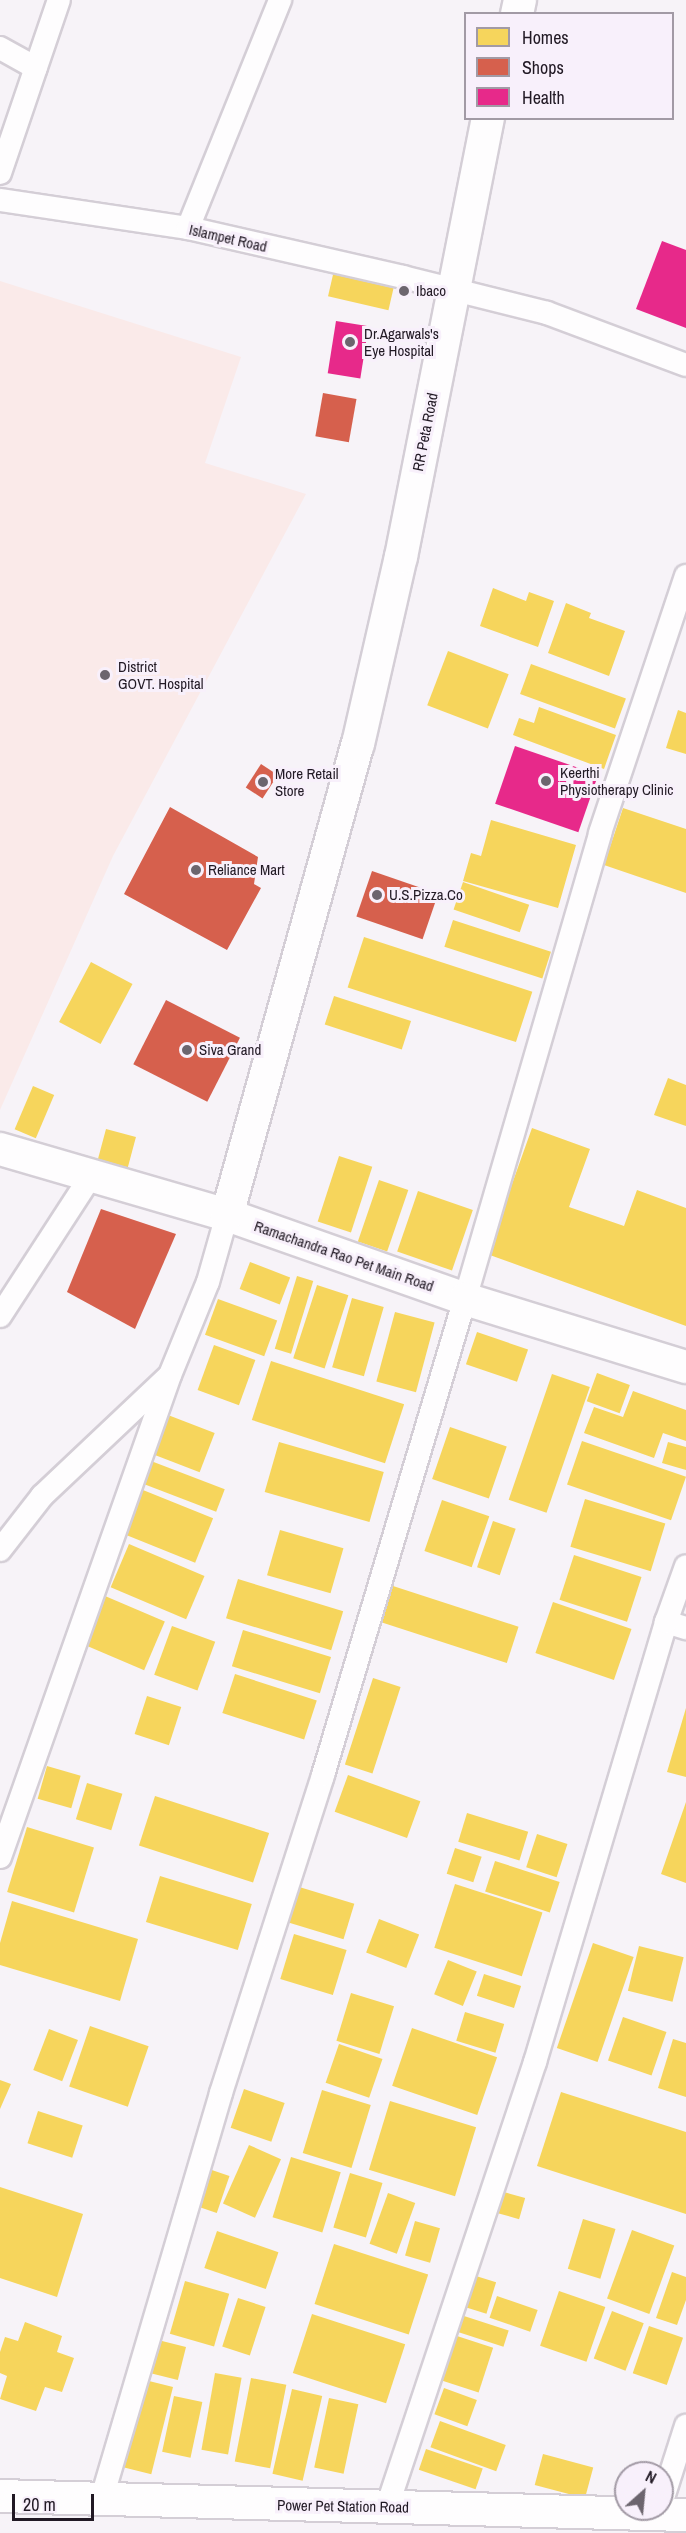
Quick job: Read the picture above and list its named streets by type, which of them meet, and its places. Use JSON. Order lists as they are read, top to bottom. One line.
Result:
{"streets":{"street":["Islampet Road","RR Peta Road","Ramachandra Rao Pet Main Road","Power Pet Station Road"]},"crossings":[["Islampet Road","RR Peta Road"],["RR Peta Road","Ramachandra Rao Pet Main Road"]],"places":["Ibaco","Dr.Agarwals's Eye Hospital","District GOVT. Hospital","Keerthi Physiotherapy Clinic","More Retail Store","Reliance Mart","U.S.Pizza.Co","Siva Grand"],"legend":["Homes","Shops","Health"],"scale_bar":"20 m","north":"top right"}
